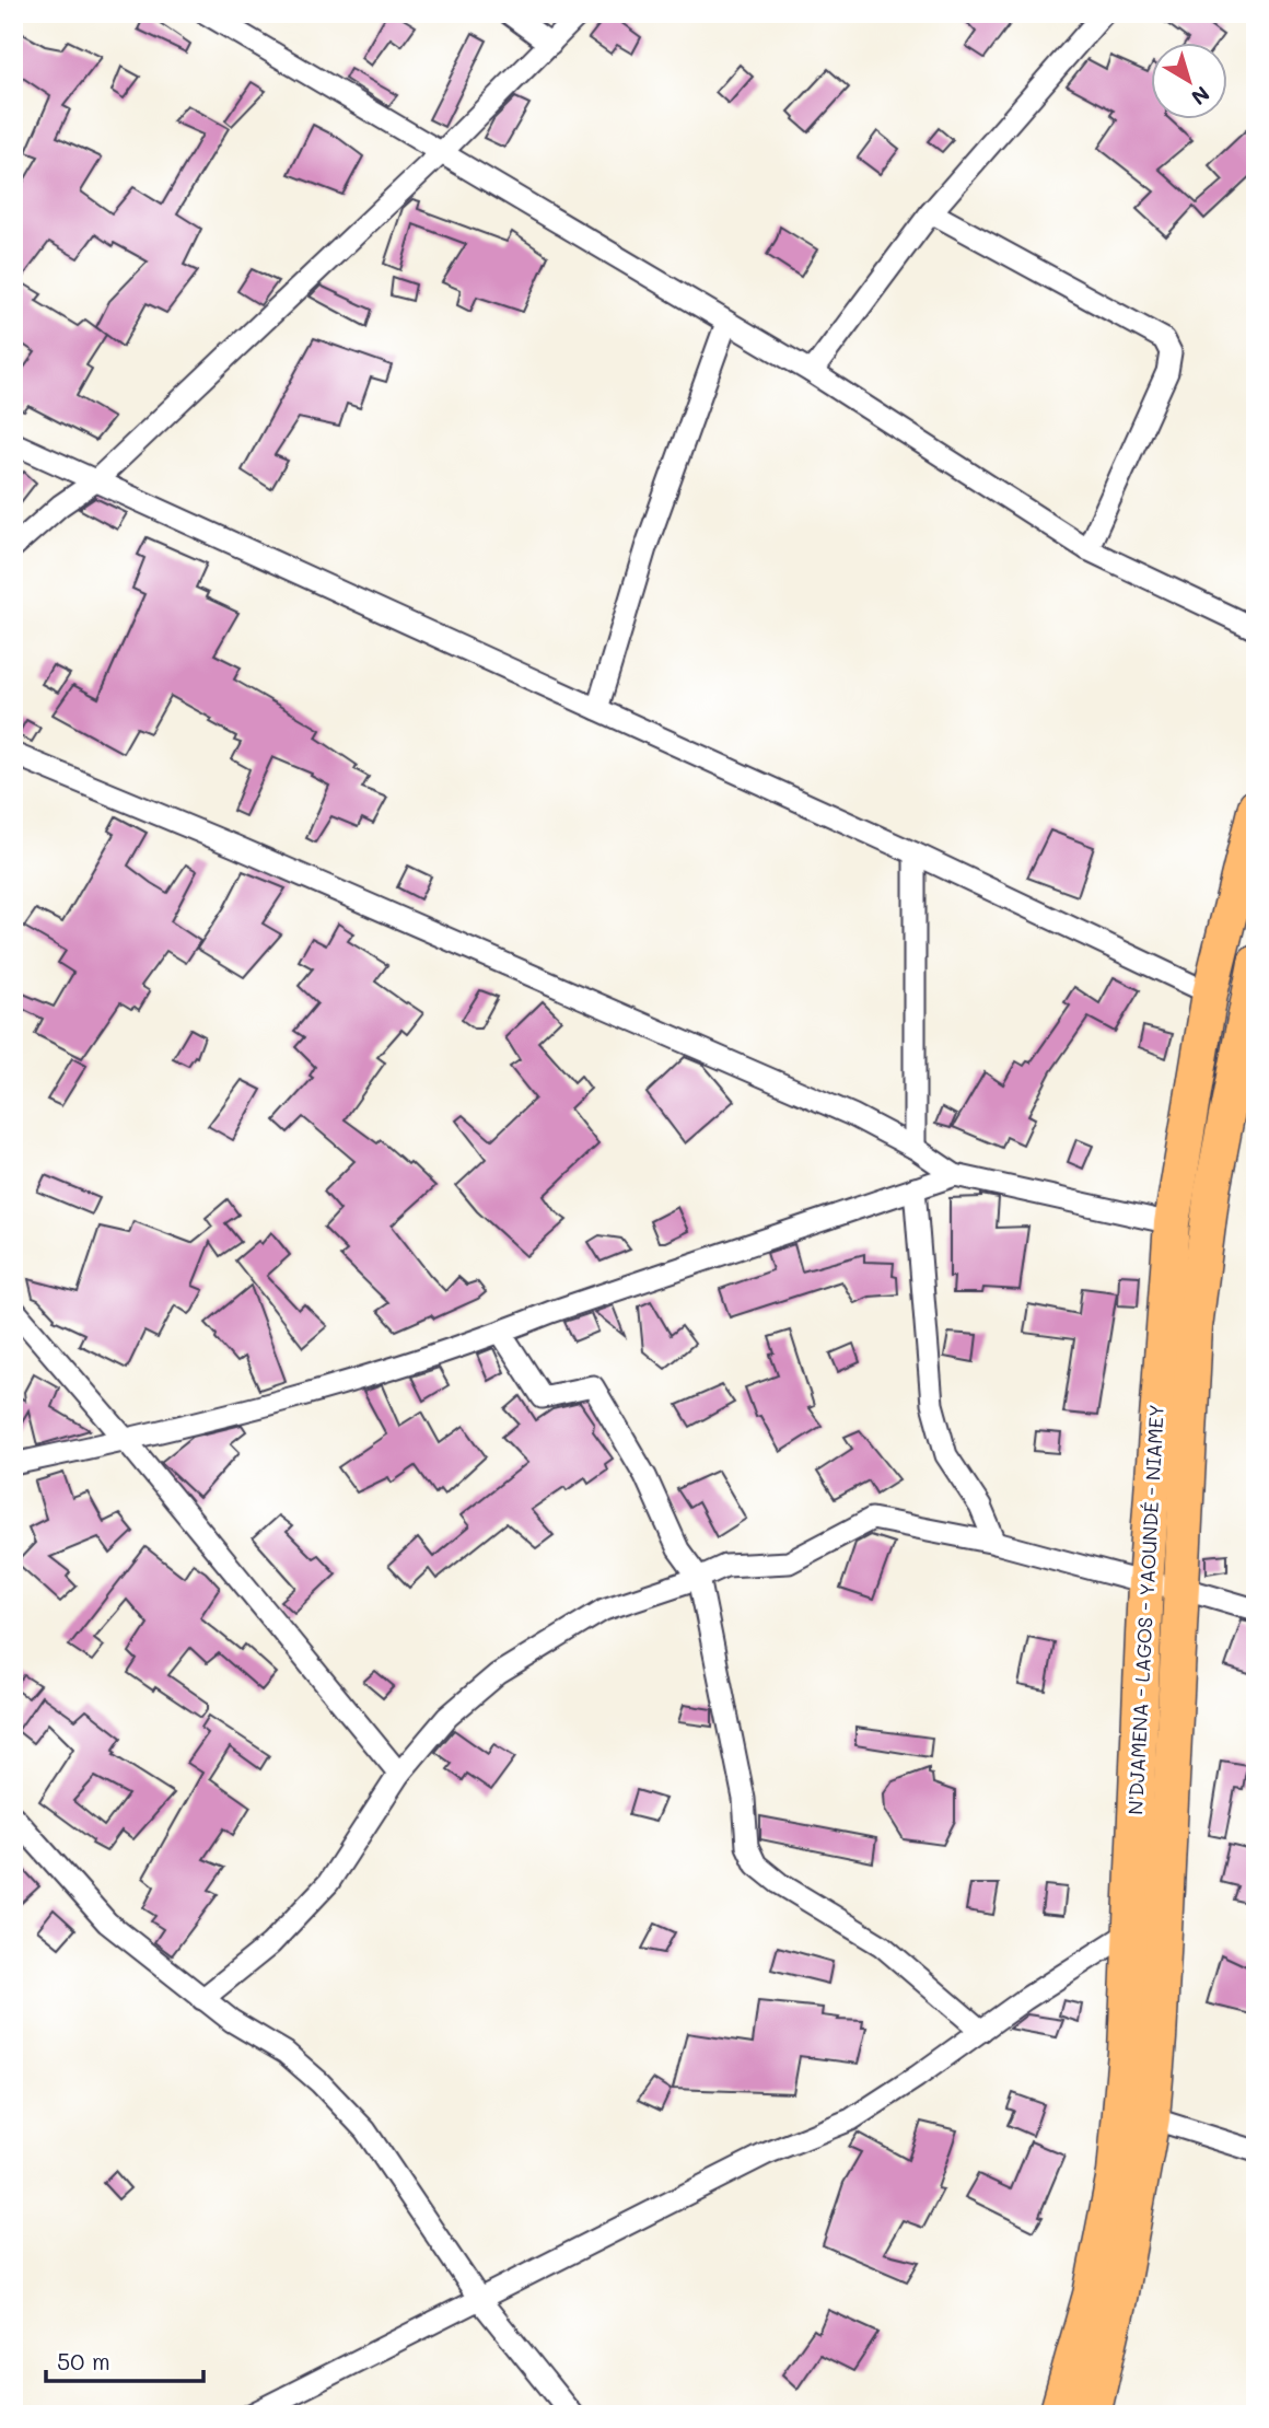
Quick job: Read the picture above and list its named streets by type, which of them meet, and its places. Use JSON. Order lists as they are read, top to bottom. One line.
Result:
{"streets":{"highway":["N'DJAMENA - LAGOS - YAOUNDÉ - NIAMEY"]},"scale_bar":"50 m","north":"bottom right"}
